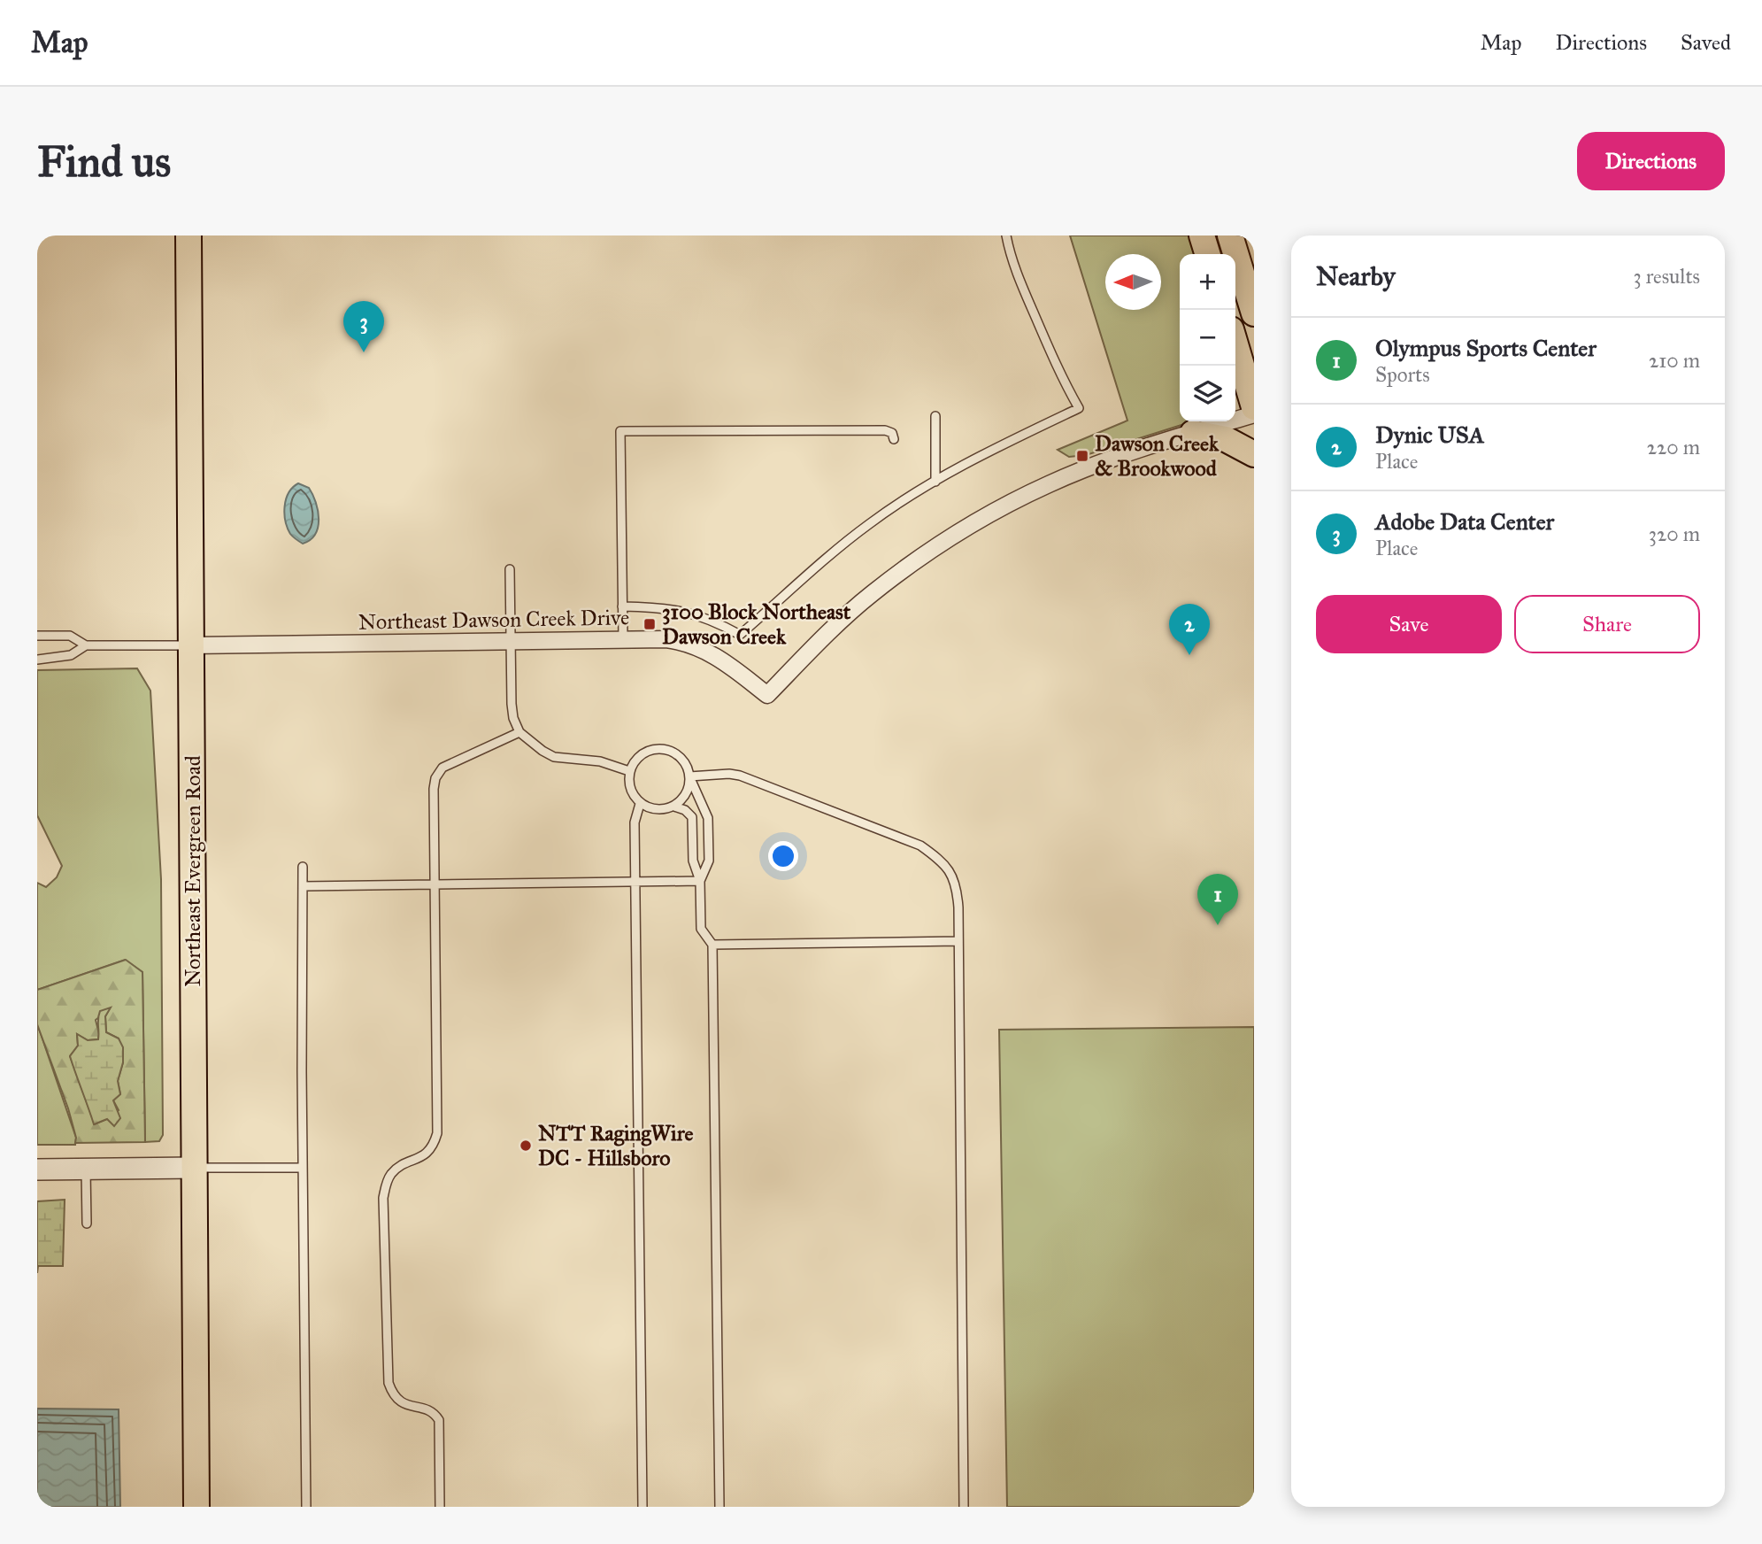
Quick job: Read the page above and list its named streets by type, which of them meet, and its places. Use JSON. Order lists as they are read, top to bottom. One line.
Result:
{"streets":{"main road":["Northeast Evergreen Road"],"street":["Northeast Dawson Creek Drive"]},"crossings":[["Northeast Dawson Creek Drive","Northeast Evergreen Road"]],"places":{"transit":["Dawson Creek & Brookwood","3100 Block Northeast Dawson Creek"],"other":["NTT RagingWire DC - Hillsboro"]},"north":"left","page":{"header":"Map","nav":["Map","Directions","Saved"],"buttons":["Directions",["Save","Share"]],"title":"Find us","heading":["Nearby","3 results"],"map_buttons":["+","−"],"pins":["3","2","1"],"list":[{"mark":"1","name":"Olympus Sports Center","note":"Sports","value":"210 m"},{"mark":"2","name":"Dynic USA","note":"Place","value":"220 m"},{"mark":"3","name":"Adobe Data Center","note":"Place","value":"320 m"}]}}
